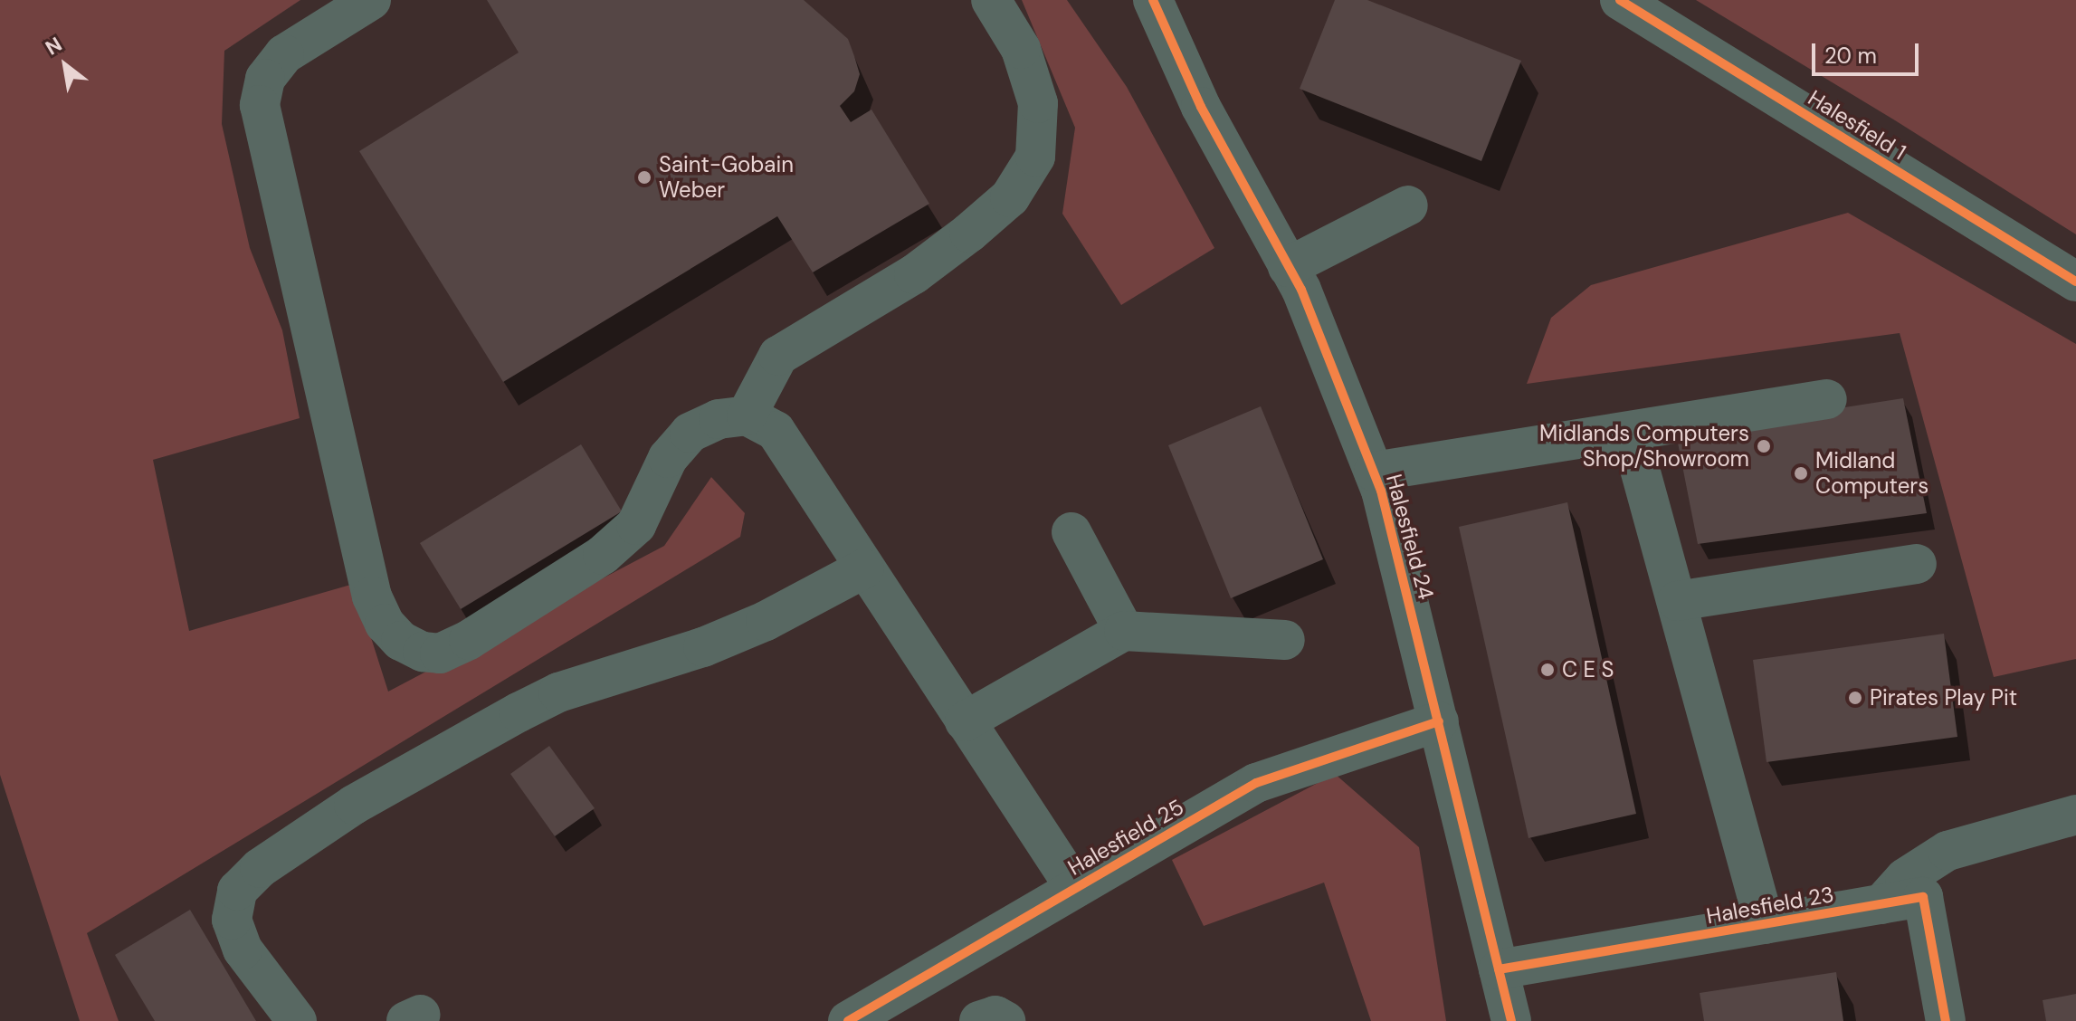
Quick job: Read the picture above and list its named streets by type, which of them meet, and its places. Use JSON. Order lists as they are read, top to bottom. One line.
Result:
{"streets":{"street":["Halesfield 1","Halesfield 24","Halesfield 25","Halesfield 23"]},"crossings":[["Halesfield 24","Halesfield 25"],["Halesfield 24","Halesfield 23"]],"places":["Saint-Gobain Weber","Midlands Computers Shop/Showroom","Midland Computers","C E S","Pirates Play Pit"],"scale_bar":"20 m","north":"top left"}
